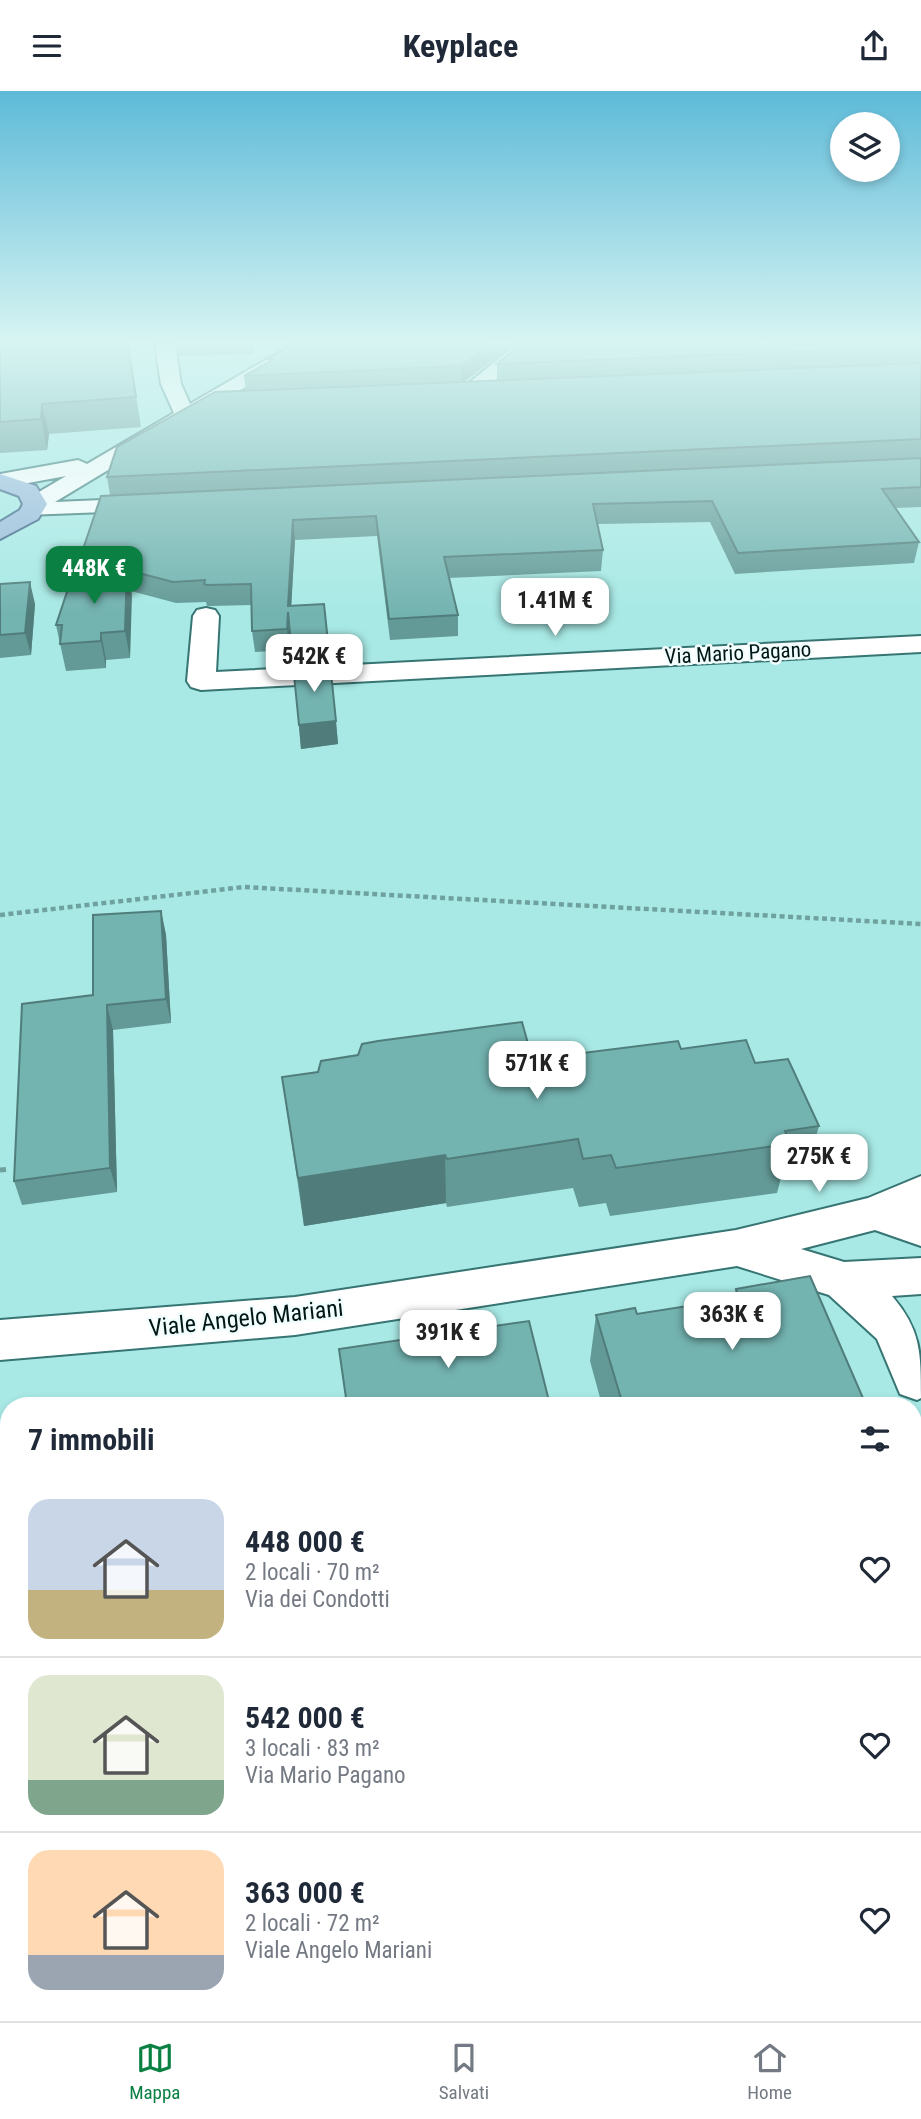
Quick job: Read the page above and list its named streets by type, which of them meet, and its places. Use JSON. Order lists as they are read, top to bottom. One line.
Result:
{"streets":{"street":["Via Mario Pagano","Viale Angelo Mariani"]},"page":{"header":"Keyplace","price":["448K €","1.41M €","542K €","571K €","275K €","363K €","391K €"],"heading":"7 immobili","list":[{"name":"448 000 €","note":"2 locali · 70 m² · Via dei Condotti"},{"name":"542 000 €","note":"3 locali · 83 m² · Via Mario Pagano"},{"name":"363 000 €","note":"2 locali · 72 m² · Viale Angelo Mariani"}],"tabs":["Mappa","Salvati","Home"]}}
